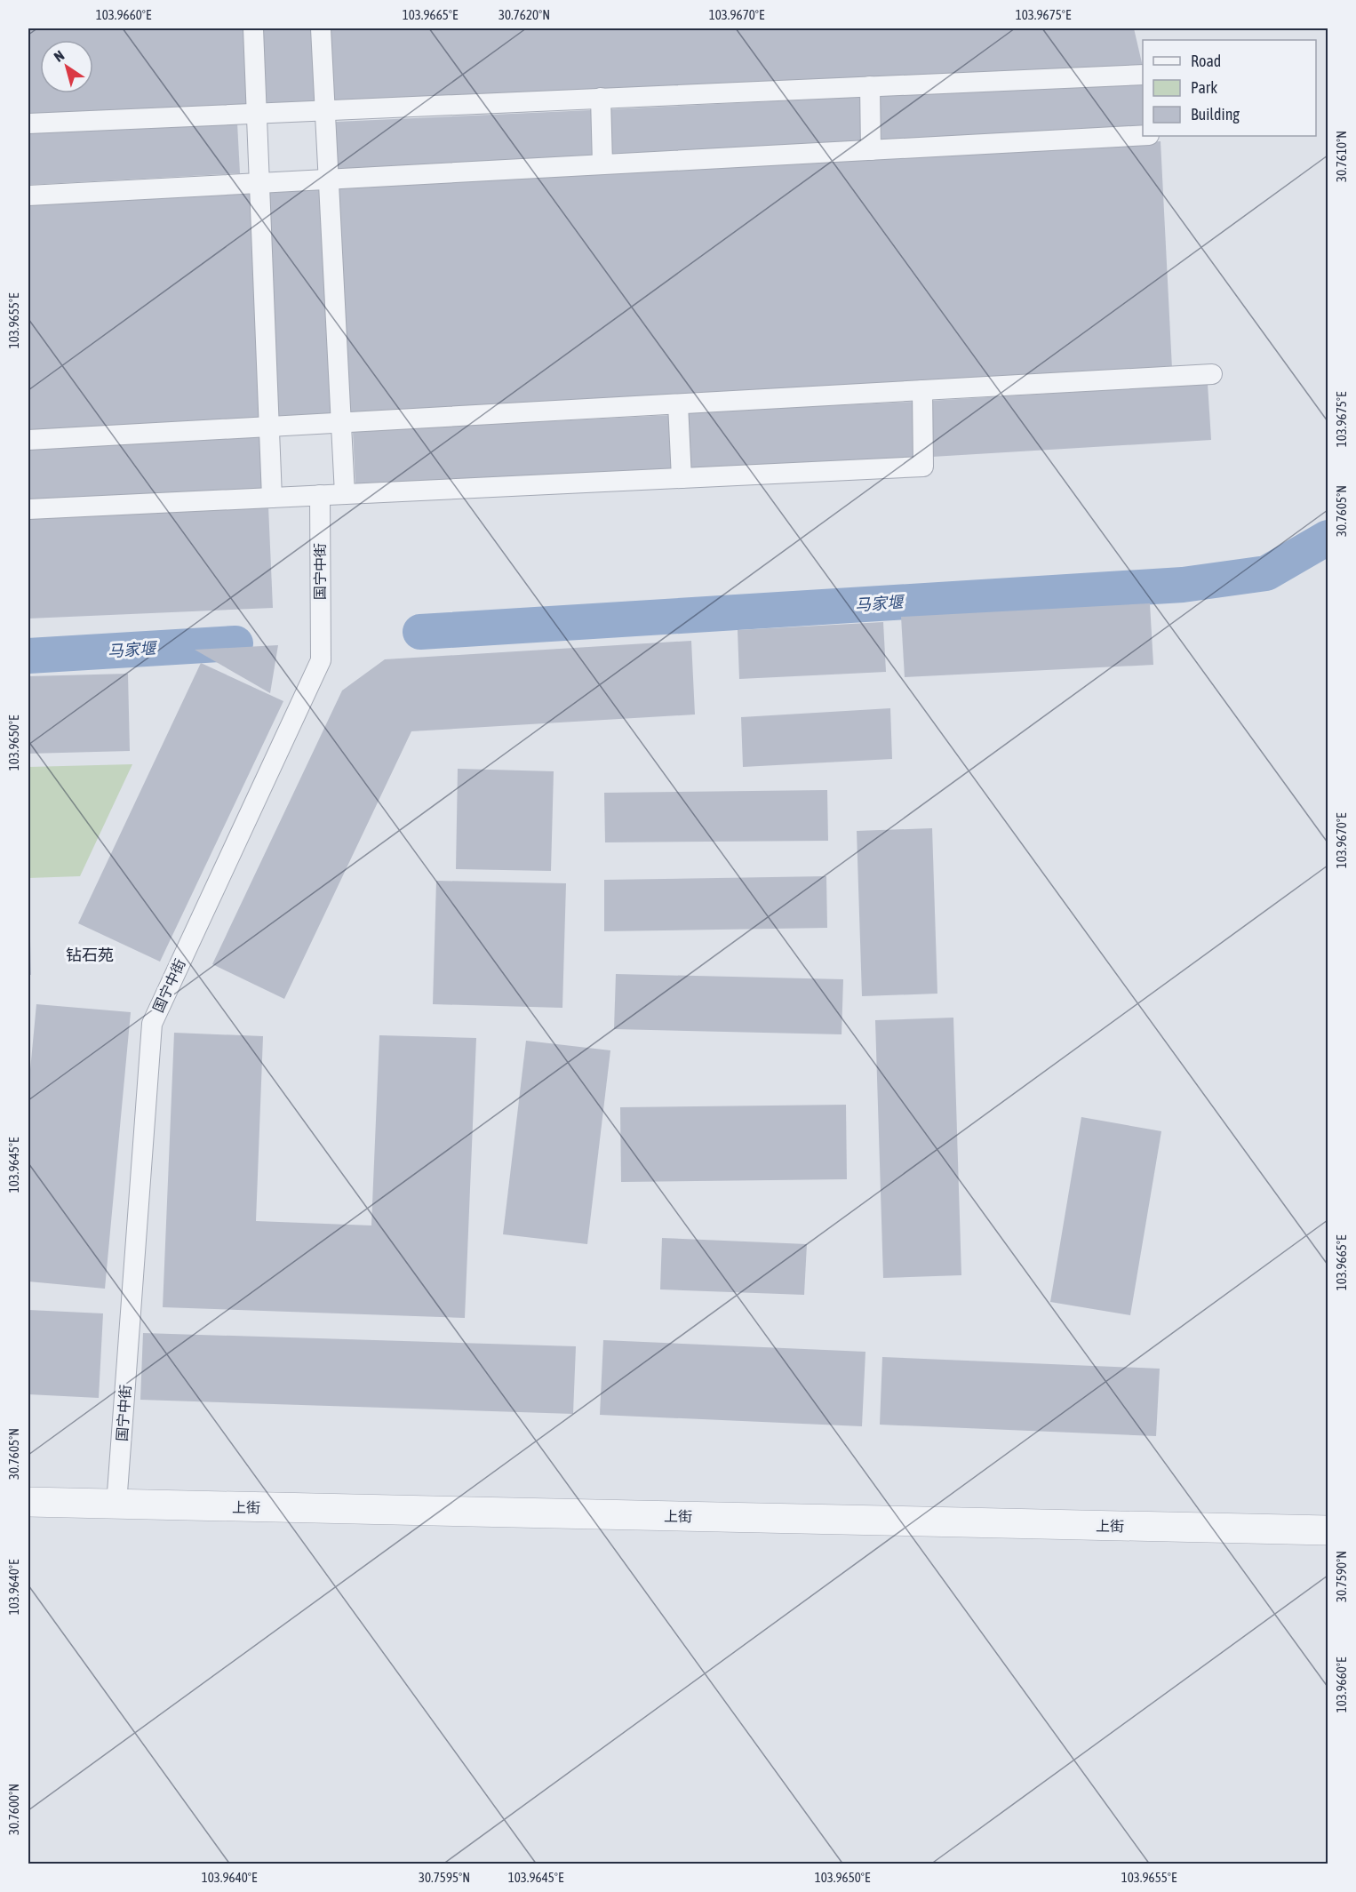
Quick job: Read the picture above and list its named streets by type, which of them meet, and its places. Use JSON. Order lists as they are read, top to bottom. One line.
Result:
{"streets":{"street":["上街"],"lane":["国宁中街"]},"crossings":[["国宁中街","上街"]],"districts":["钻石苑"],"water":["马家堰"],"legend":["Road","Park","Building"],"north":"top left","coordinates":["103.9660°E","103.9665°E","30.7620°N","103.9670°E","103.9675°E","30.7610°N","103.9655°E","30.7605°N","103.9650°E","103.9645°E","30.7590°N","103.9640°E","30.7600°N","30.7595°N"]}
